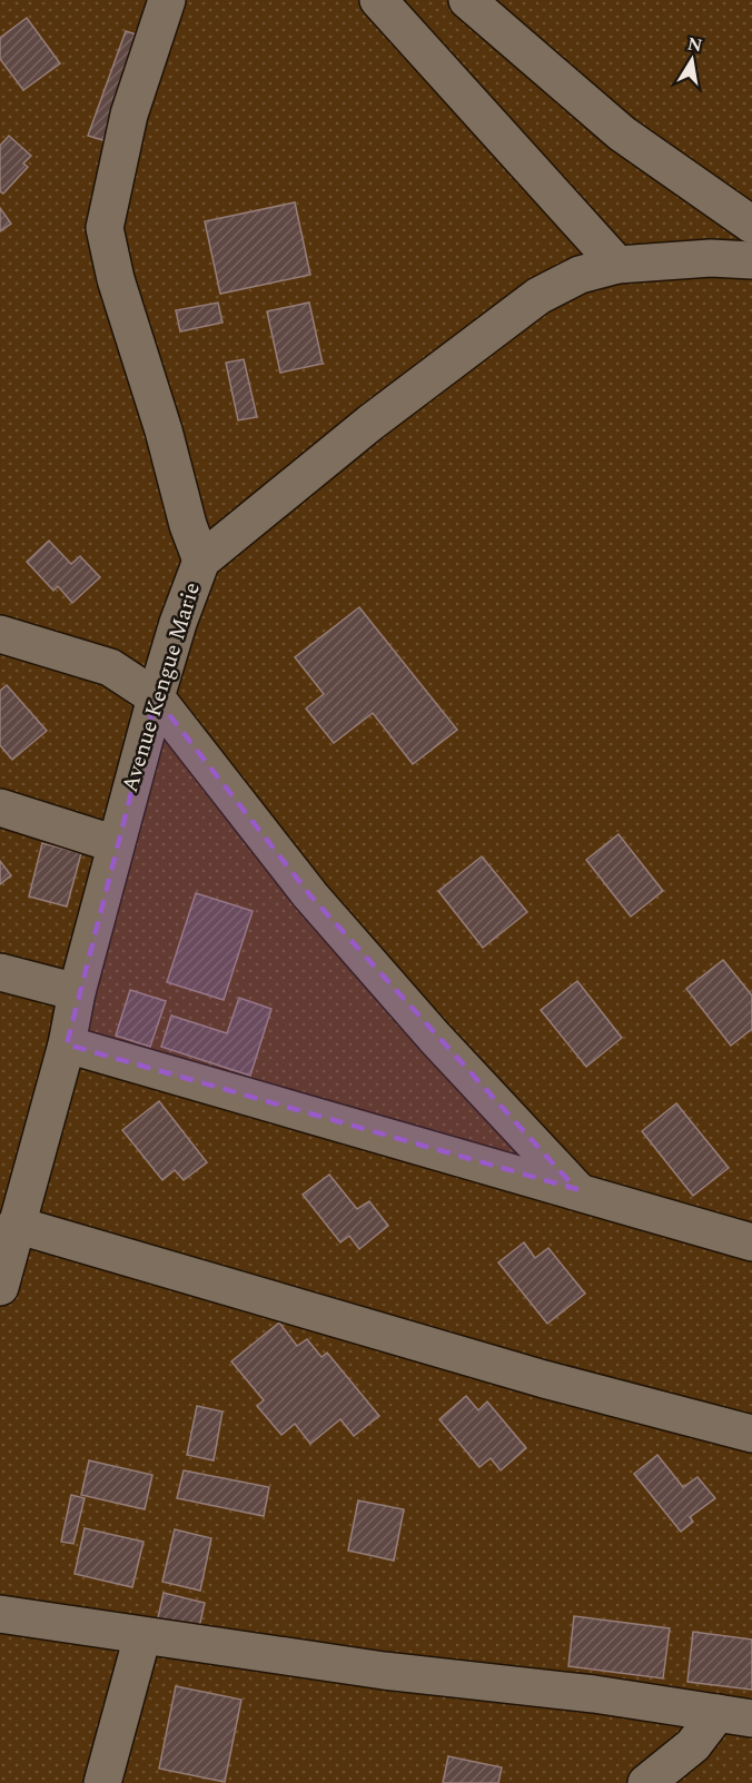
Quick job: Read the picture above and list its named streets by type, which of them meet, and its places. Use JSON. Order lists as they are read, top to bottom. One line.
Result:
{"streets":{"street":["Avenue Kengue Marie"]},"north":"top"}
